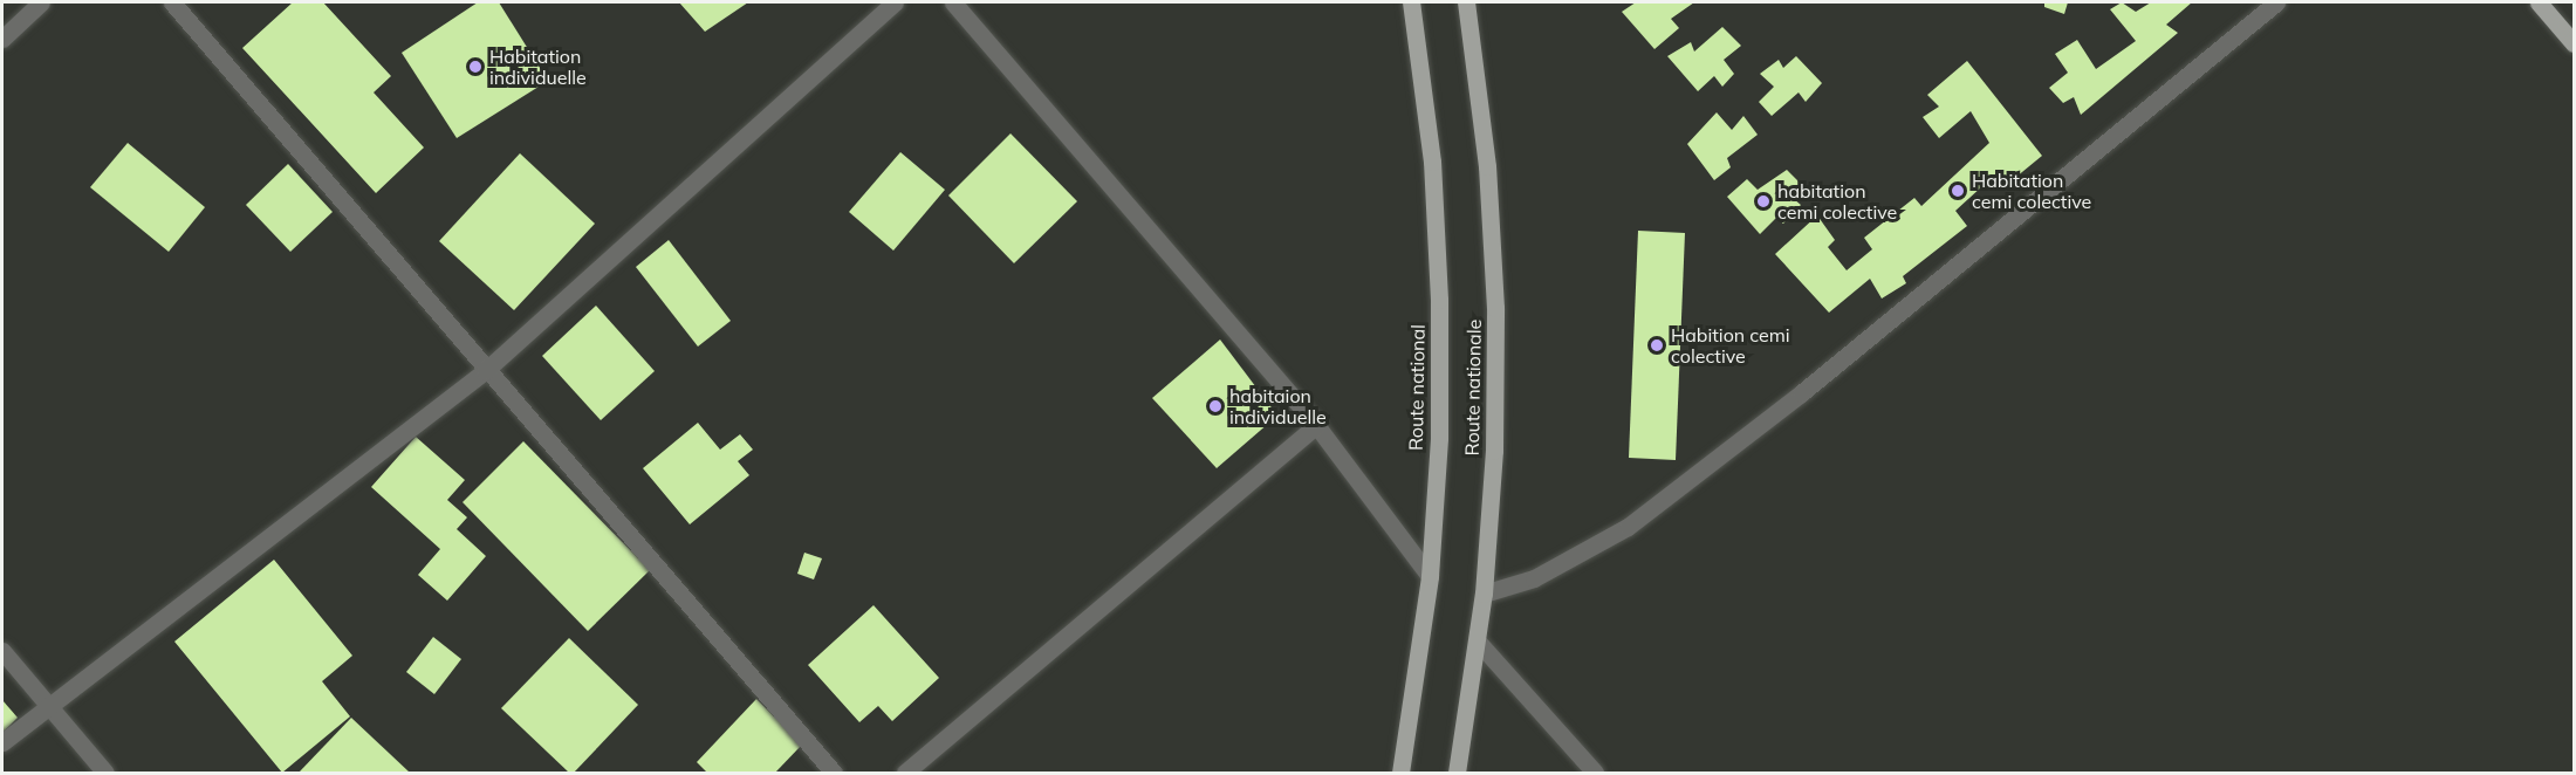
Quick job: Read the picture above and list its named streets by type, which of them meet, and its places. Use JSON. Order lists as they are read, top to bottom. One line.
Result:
{"streets":{"main road":["Route national","Route nationale"]},"places":["Habitation individuelle","Habitation cemi colective","habitation cemi colective","Habition cemi colective","habitaion individuelle"]}
